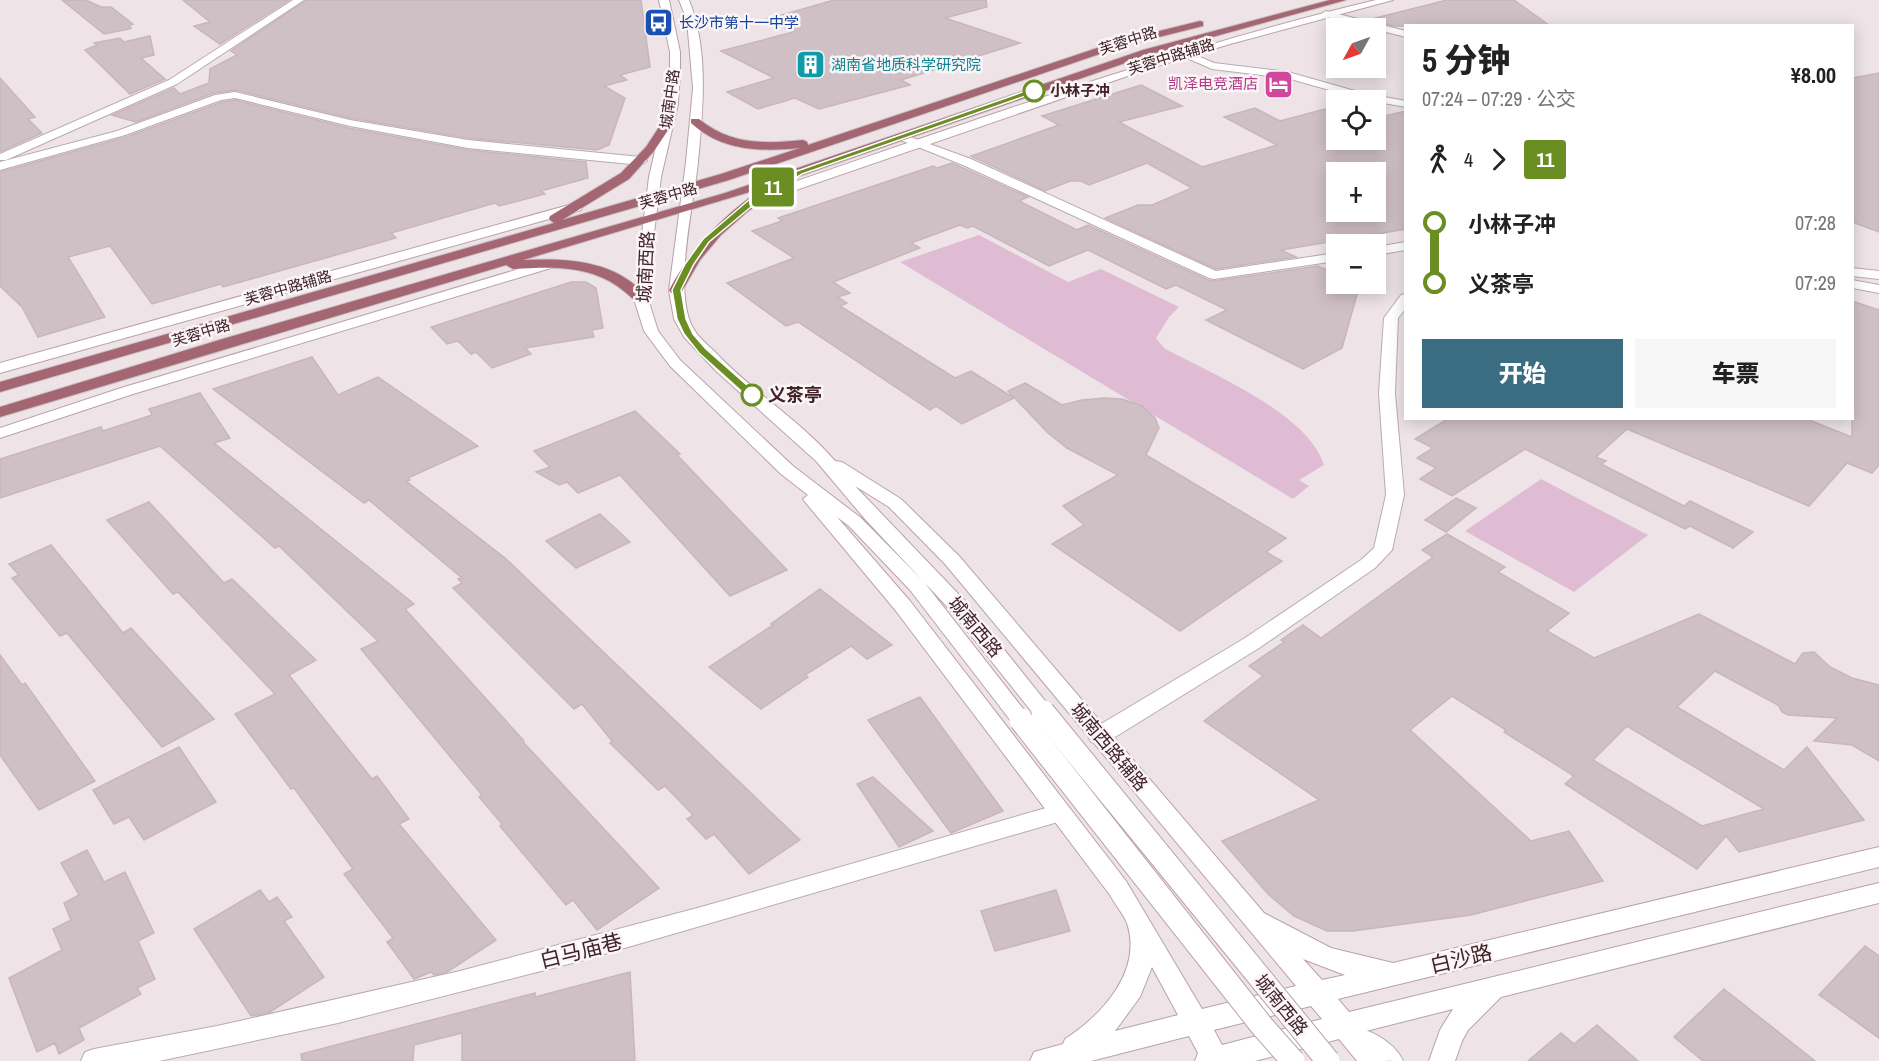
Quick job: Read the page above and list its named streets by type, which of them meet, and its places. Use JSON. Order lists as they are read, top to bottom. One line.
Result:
{"streets":{"main road":["芙蓉中路"],"street":["芙蓉中路辅路","城南中路","城南西路","城南西路辅路","白马庙巷","白沙路"]},"crossings":[["芙蓉中路","城南中路"],["芙蓉中路","城南西路"],["城南中路","城南西路"],["城南西路","城南西路辅路"],["城南西路辅路","白沙路"]],"places":{"bus stop":["长沙市第十一中学"],"building":["湖南省地质科学研究院"],"hotel":["凯泽电竞酒店"],"other":["小林子冲","义茶亭"]},"lines":["bus line 11"],"north":"bottom left","page":{"on_map":"11","map_buttons":["+","−"],"heading":["5 分钟","07:24 – 07:29 · 公交","¥8.00"],"legs":["4","11"],"list":[{"name":"小林子冲","value":"07:28"},{"name":"义茶亭","value":"07:29"}],"buttons":["开始","车票"]}}
